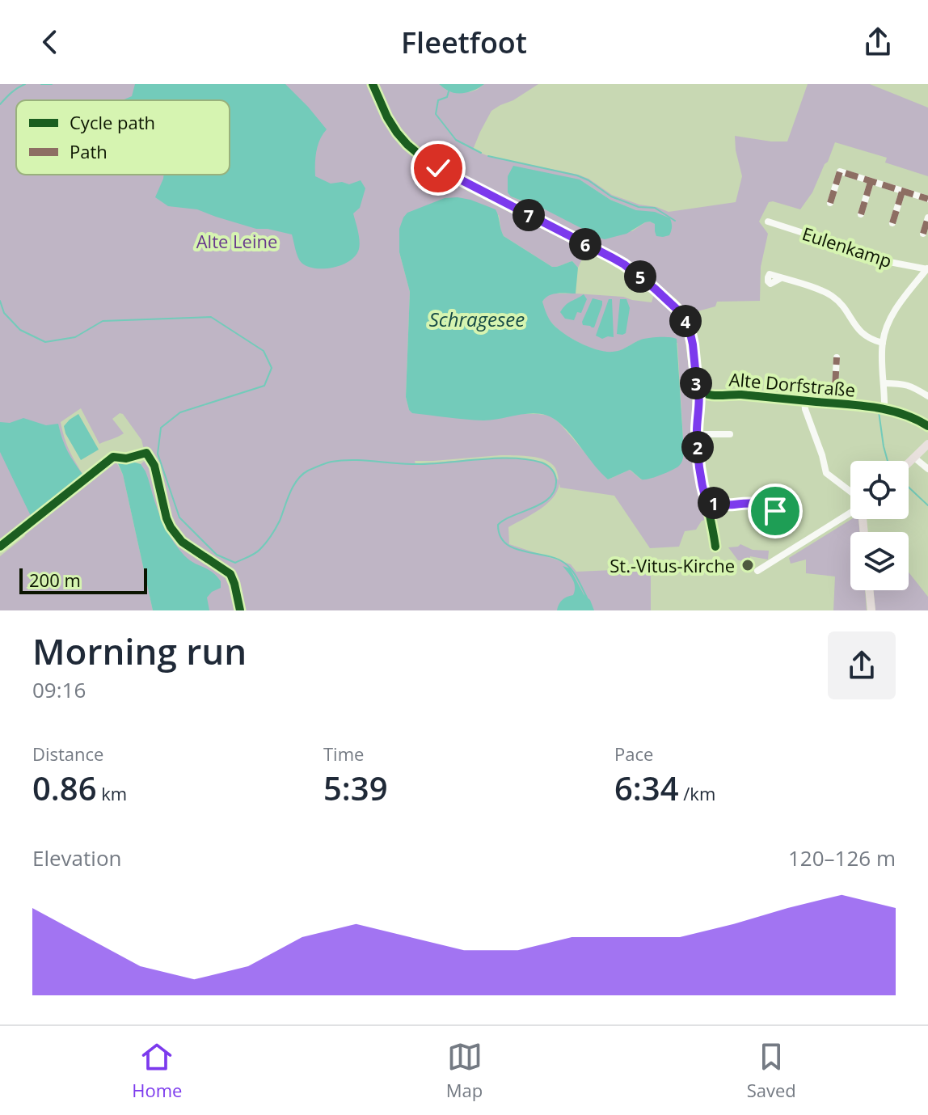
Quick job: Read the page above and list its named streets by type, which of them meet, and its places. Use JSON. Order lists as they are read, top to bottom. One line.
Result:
{"streets":{"street":["Eulenkamp","Alte Dorfstraße"]},"water":["Schragesee"],"parks":["Alte Leine"],"places":["St.-Vitus-Kirche"],"legend":["Cycle path","Path"],"scale_bar":"200 m","page":{"header":"Fleetfoot","pins":["7","6","5","4","3","2","1"],"scale":"200 m","heading":["Morning run","09:16"],"stats":[["Distance","0.86 km"],["Time","5:39"],["Pace","6:34 /km"]],"chart":["Elevation","120–126 m"],"tabs":["Home","Map","Saved"]}}
